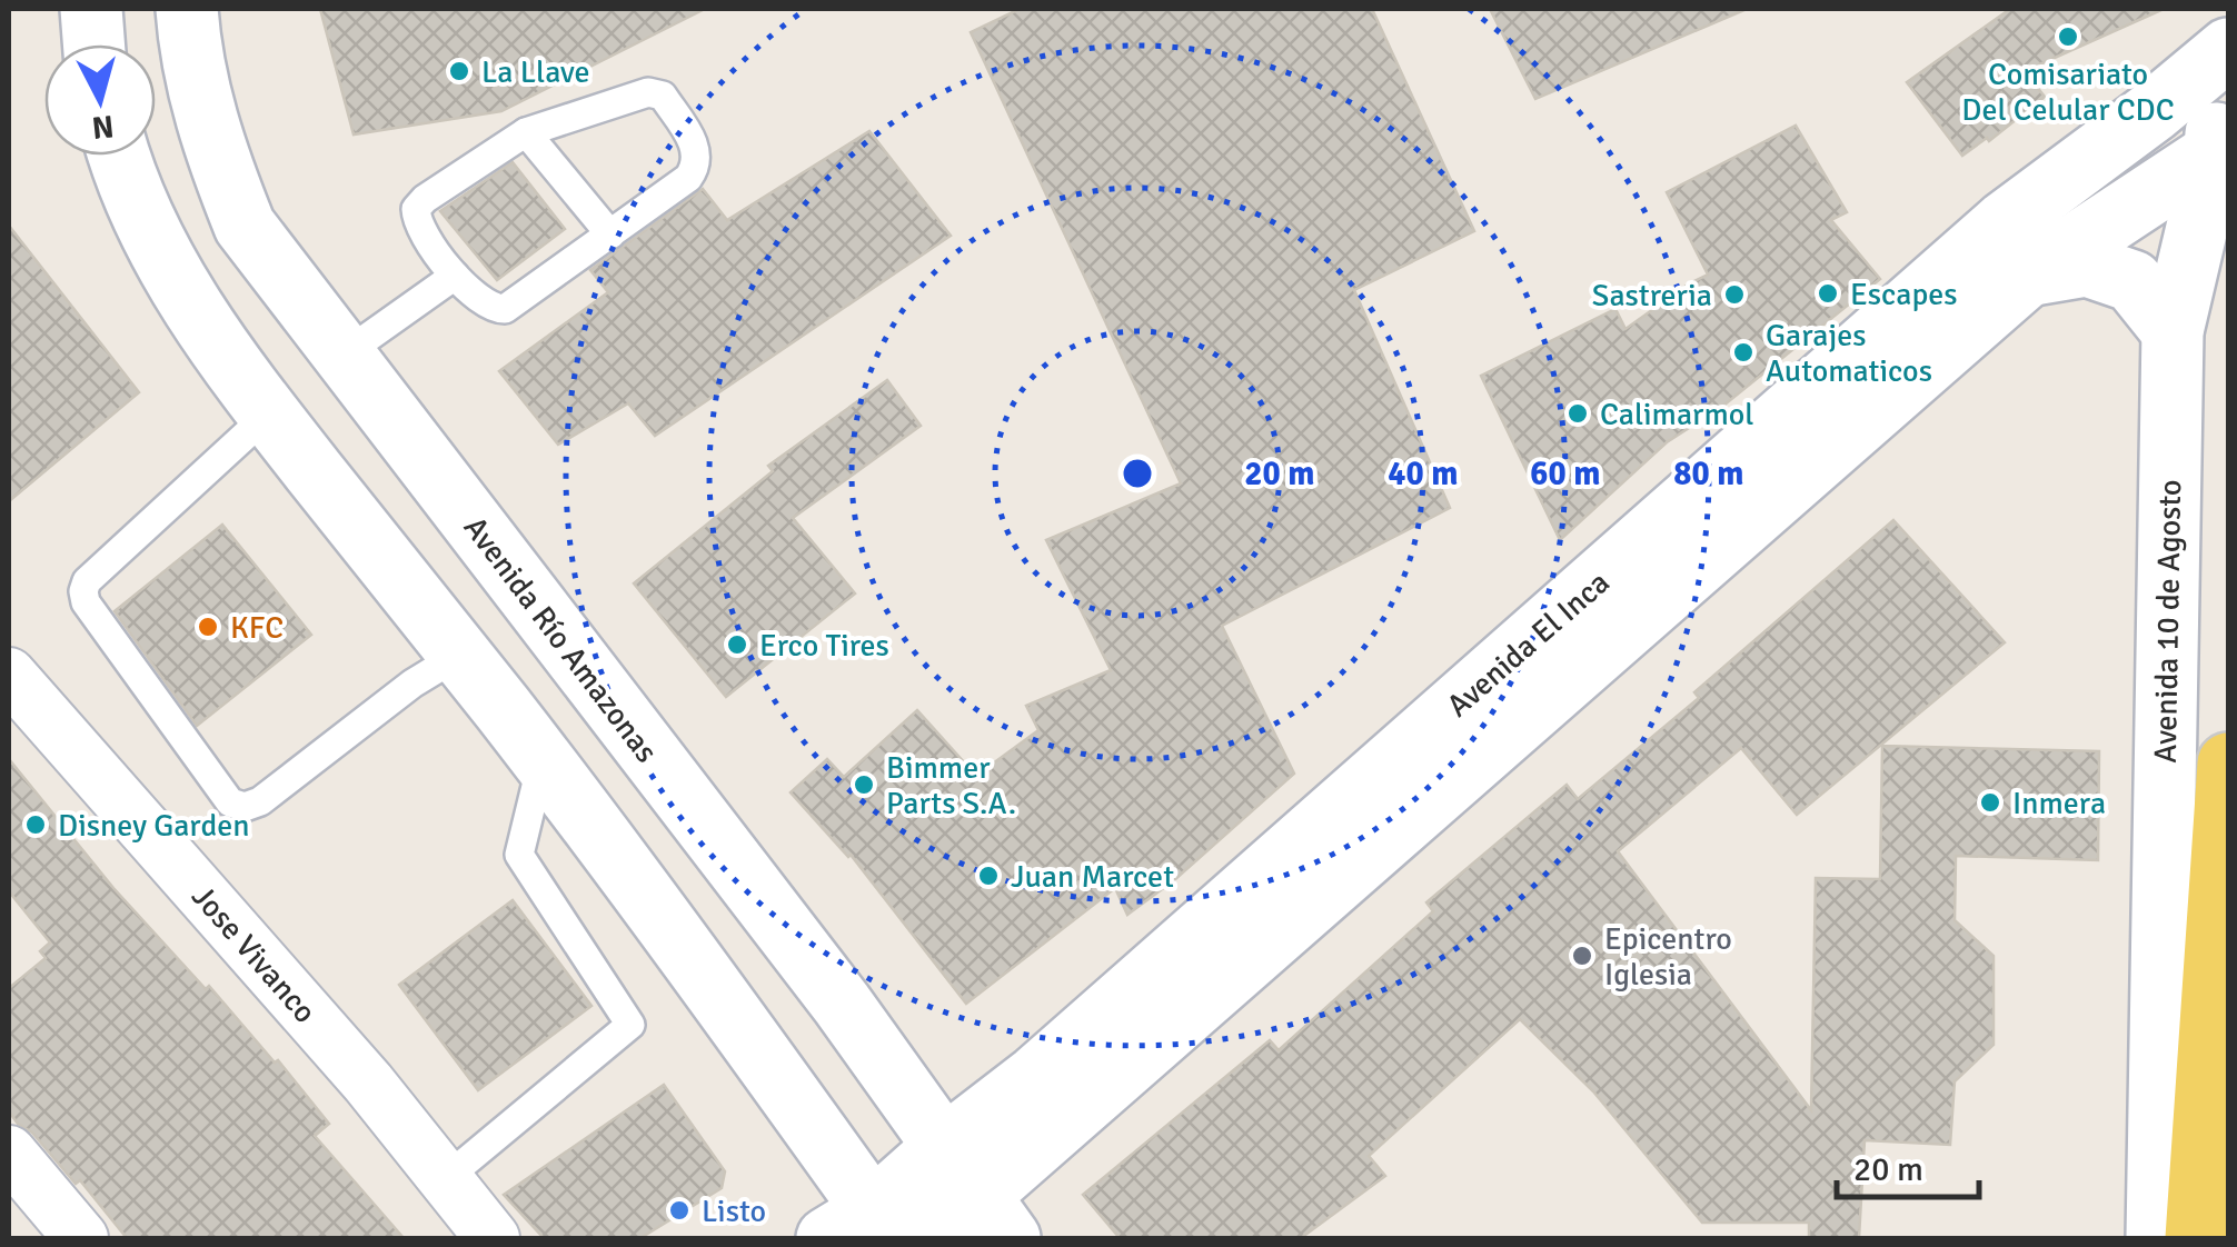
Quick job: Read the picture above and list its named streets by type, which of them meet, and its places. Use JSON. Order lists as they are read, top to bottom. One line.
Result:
{"streets":{"main road":["Avenida 10 de Agosto","Avenida Río Amazonas","Avenida El Inca"],"street":["Jose Vivanco"]},"crossings":[["Avenida 10 de Agosto","Avenida El Inca"],["Avenida Río Amazonas","Avenida El Inca"]],"places":["Comisariato Del Celular CDC","La Llave","Escapes","Sastreria","Garajes Automaticos","Calimarmol","KFC","Erco Tires","Bimmer Parts S.A.","Inmera","Disney Garden","Juan Marcet","Epicentro Iglesia","Listo"],"scale_bar":"20 m","north":"bottom","rings":["20 m","40 m","60 m","80 m"]}
